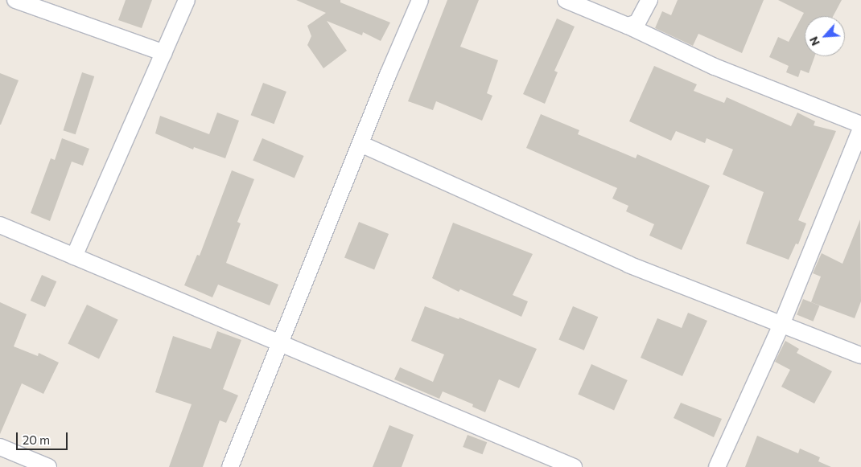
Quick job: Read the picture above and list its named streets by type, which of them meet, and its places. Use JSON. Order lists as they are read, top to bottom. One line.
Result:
{"scale_bar":"20 m","north":"bottom left"}
